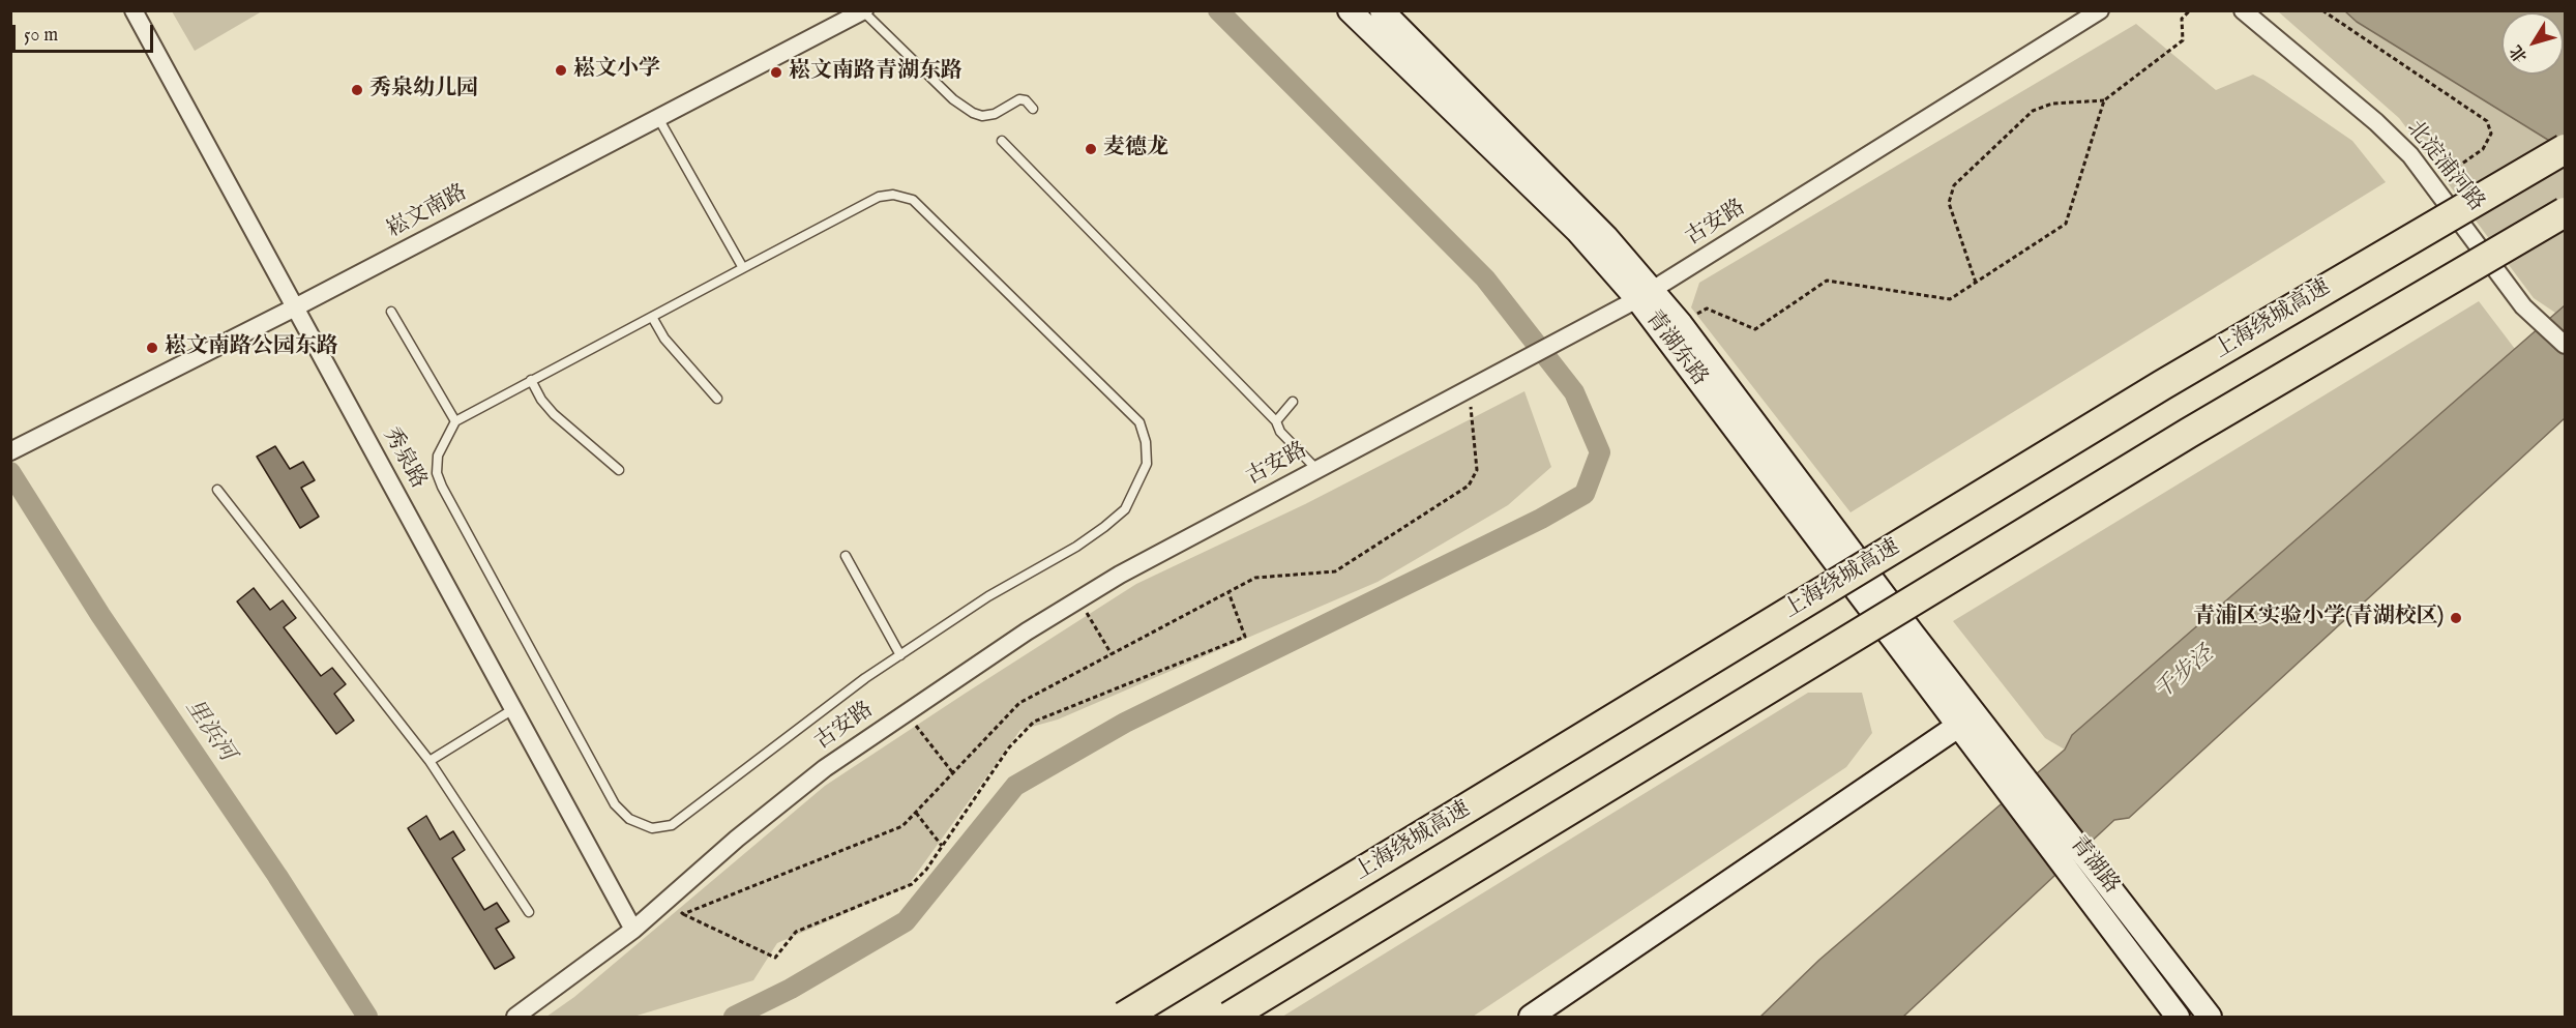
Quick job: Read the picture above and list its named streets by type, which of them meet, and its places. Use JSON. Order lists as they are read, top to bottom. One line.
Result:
{"streets":{"highway":["上海绕城高速"],"main road":["青湖东路","青湖路"],"street":["北淀浦河路","崧文南路","古安路","秀泉路"]},"crossings":[["崧文南路","秀泉路"],["古安路","青湖东路"],["古安路","秀泉路"],["青湖东路","青湖路"]],"water":["千步泾","里浜河"],"places":["崧文小学","崧文南路青湖东路","秀泉幼儿园","麦德龙","崧文南路公园东路","青浦区实验小学(青湖校区)"],"scale_bar":"50 m","north":"bottom left"}
